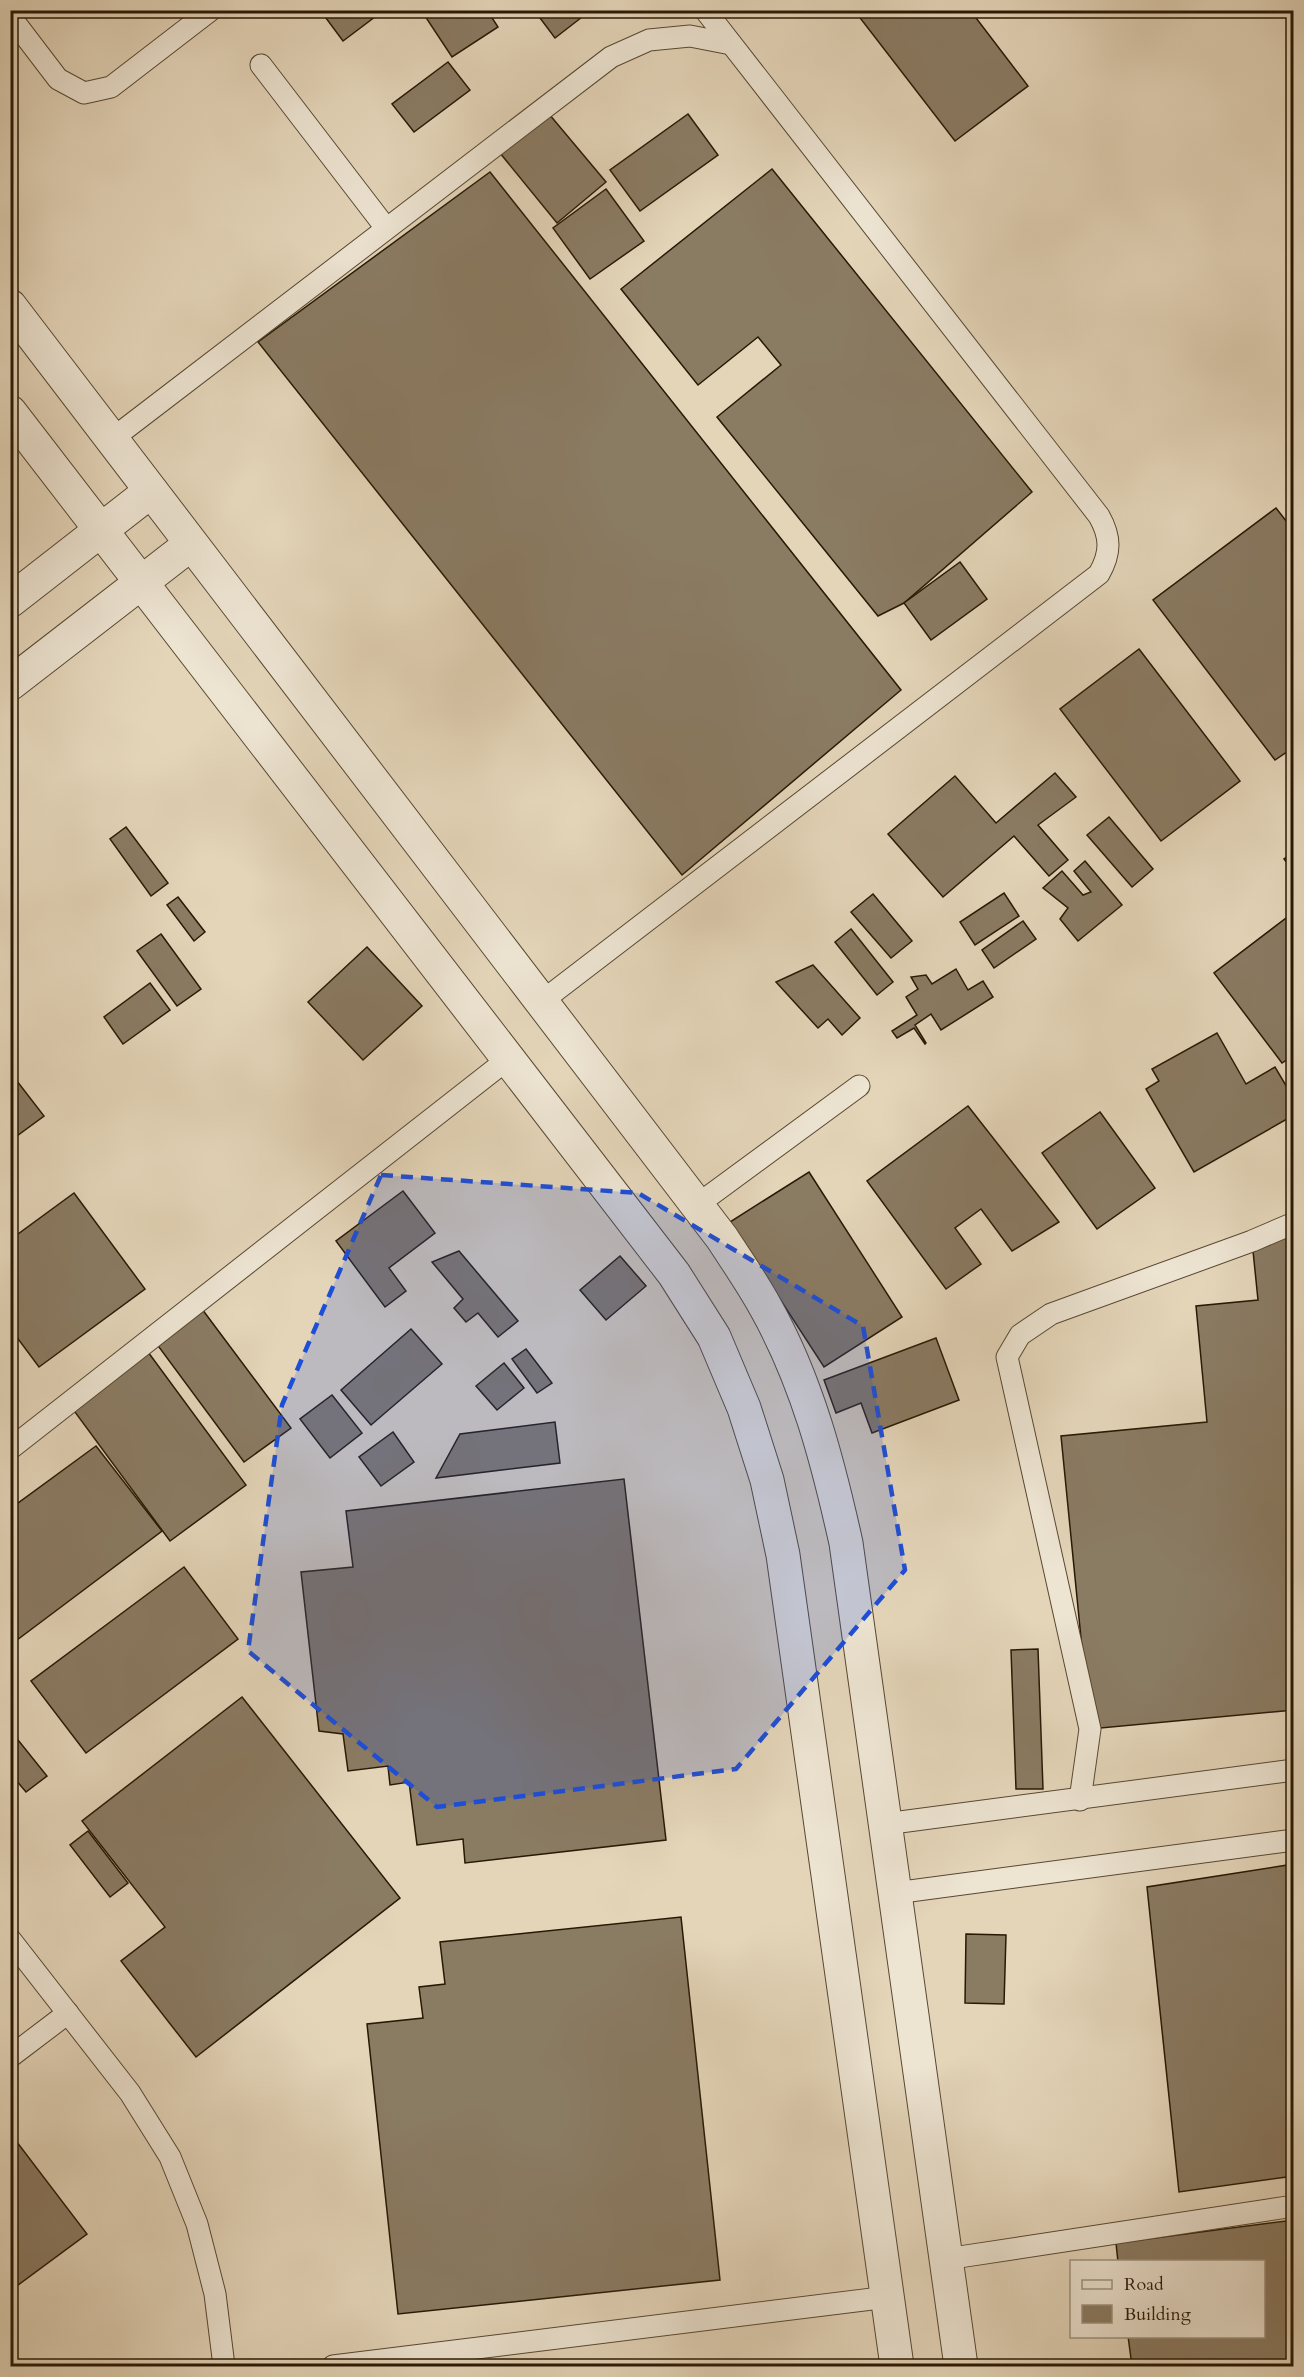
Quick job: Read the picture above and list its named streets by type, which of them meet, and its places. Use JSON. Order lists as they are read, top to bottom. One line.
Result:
{"legend":["Road","Building"]}
